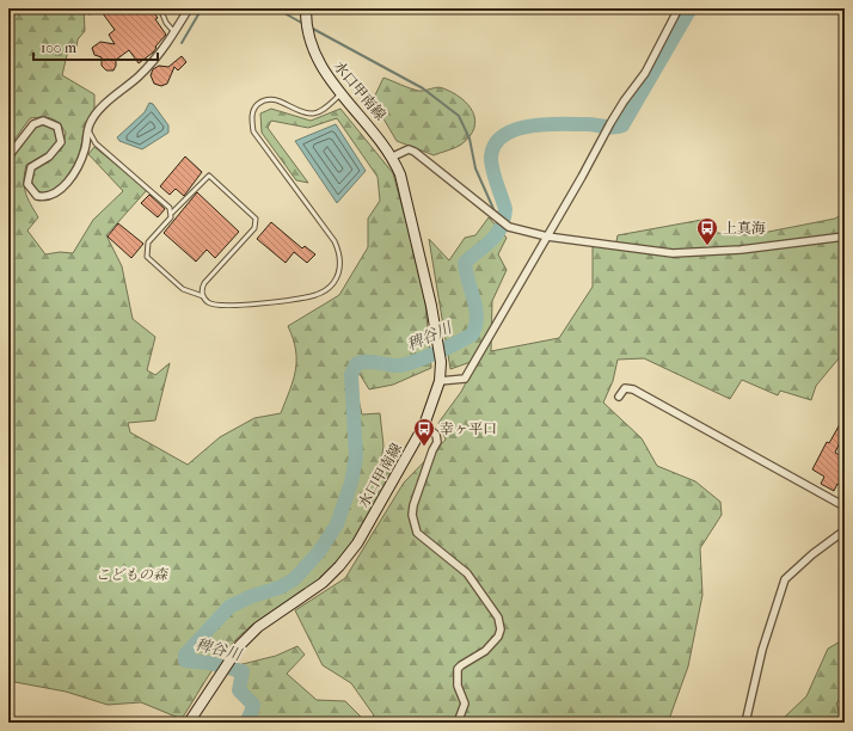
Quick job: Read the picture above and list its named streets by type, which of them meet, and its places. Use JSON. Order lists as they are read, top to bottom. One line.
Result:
{"streets":{"main road":["水口甲南線"]},"water":["稗谷川"],"parks":["こどもの森"],"places":{"bus stop":["上真海","幸ヶ平口"]},"scale_bar":"100 m"}
